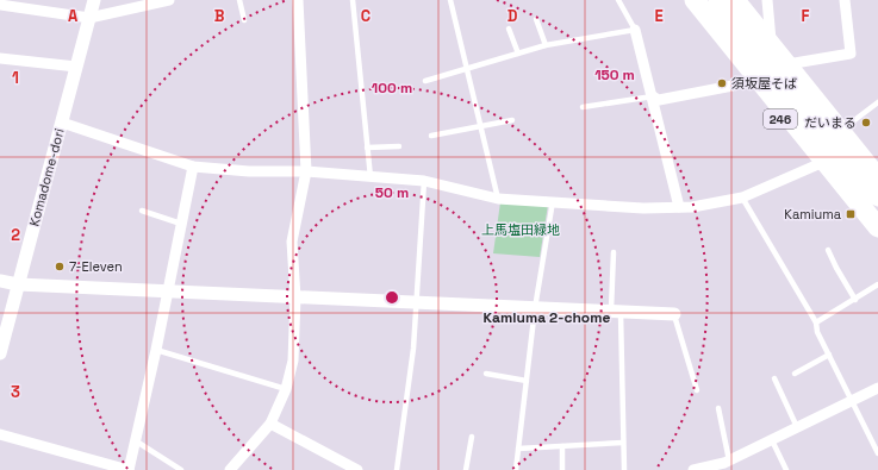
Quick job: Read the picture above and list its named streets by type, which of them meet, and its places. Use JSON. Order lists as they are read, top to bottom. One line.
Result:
{"streets":{"highway":["246"],"street":["Komadome-dori"]},"districts":["Kamiuma 2-chome"],"parks":["上馬塩田緑地"],"places":{"other":["須坂屋そば","だいまる","7-Eleven"],"transit":["Kamiuma"]},"grid":{"columns":["A","B","C","D","E","F"],"rows":["1","2","3"]},"rings":["150 m","100 m","50 m"]}
